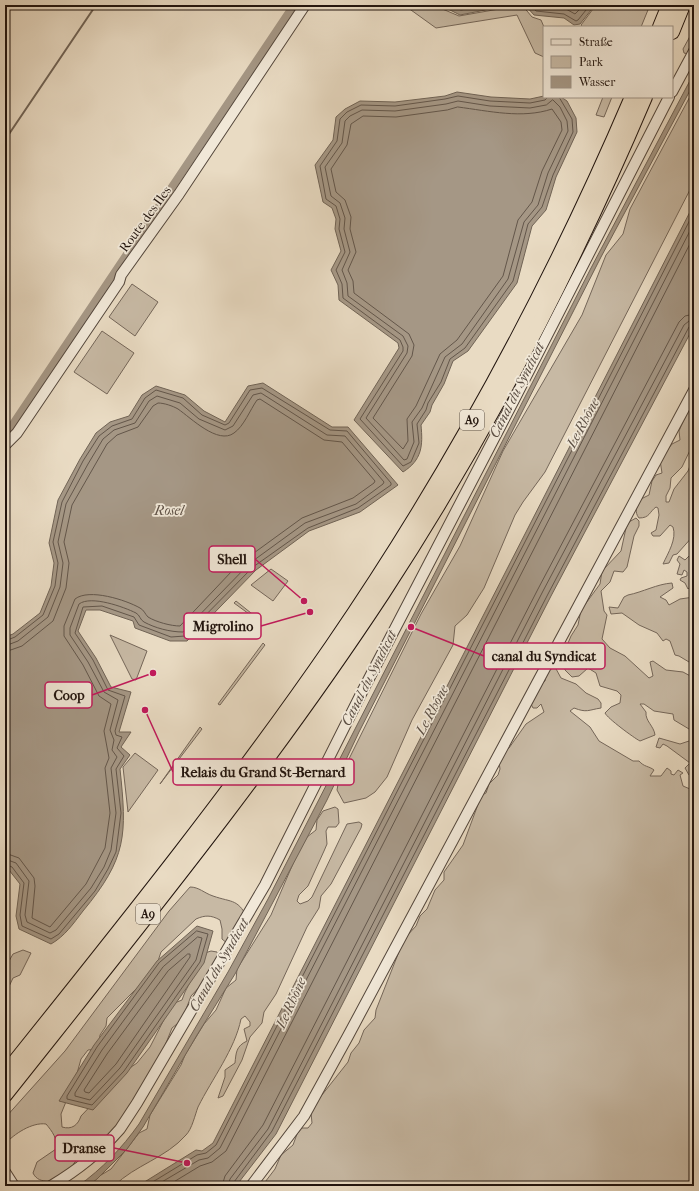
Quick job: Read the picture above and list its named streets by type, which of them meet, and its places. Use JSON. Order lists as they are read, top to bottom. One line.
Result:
{"streets":{"highway":["A9"],"street":["Route des Iles"]},"water":["Canal du Syndicat","Le Rhône","Rosel"],"places":["Shell","Migrolino","canal du Syndicat","Coop","Relais du Grand St-Bernard","Dranse"],"legend":["Straße","Park","Wasser"]}
